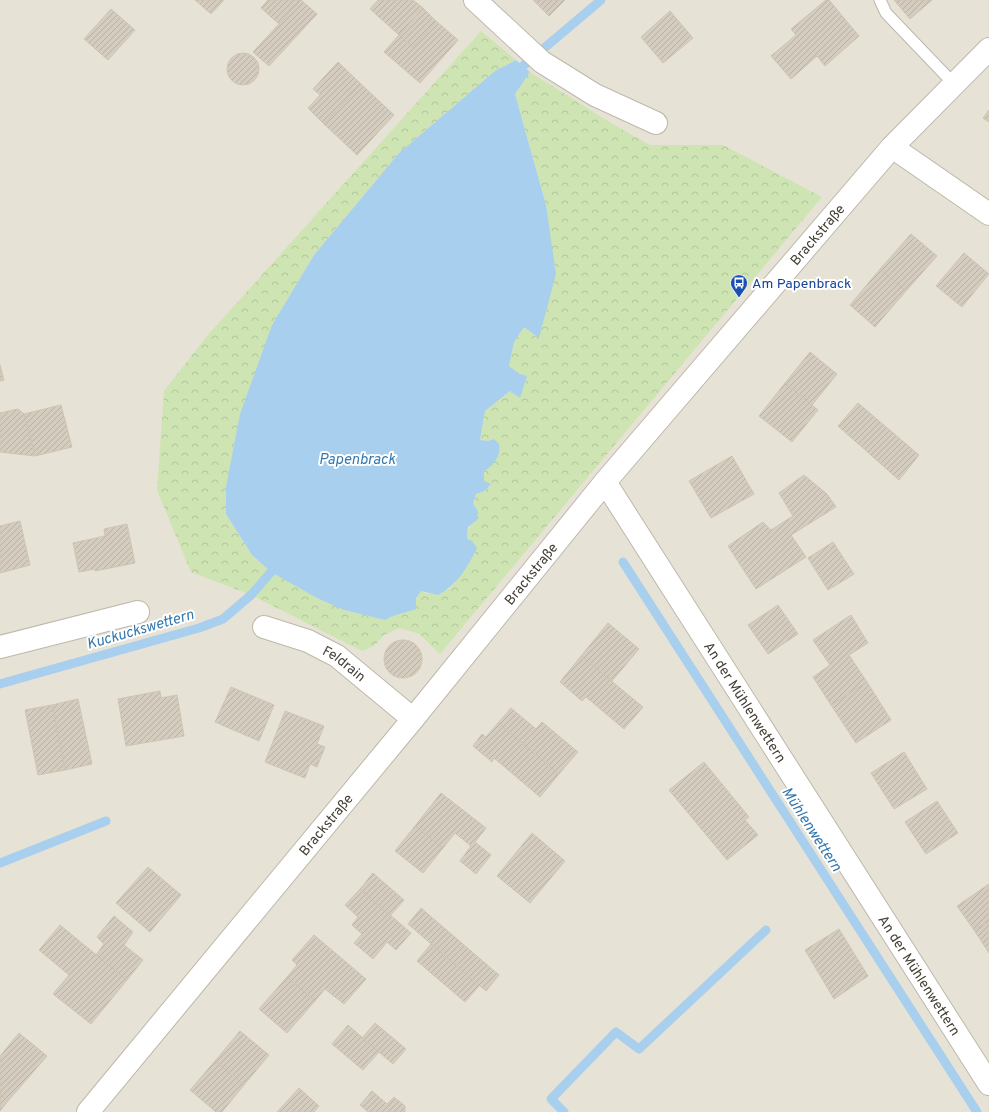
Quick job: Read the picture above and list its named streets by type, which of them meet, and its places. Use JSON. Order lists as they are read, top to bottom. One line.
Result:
{"streets":{"street":["Brackstraße","Feldrain","An der Mühlenwettern"]},"crossings":[["Brackstraße","Feldrain"],["Brackstraße","An der Mühlenwettern"]],"water":["Papenbrack","Kuckuckswettern","Mühlenwettern"],"places":{"bus stop":["Am Papenbrack"]}}
